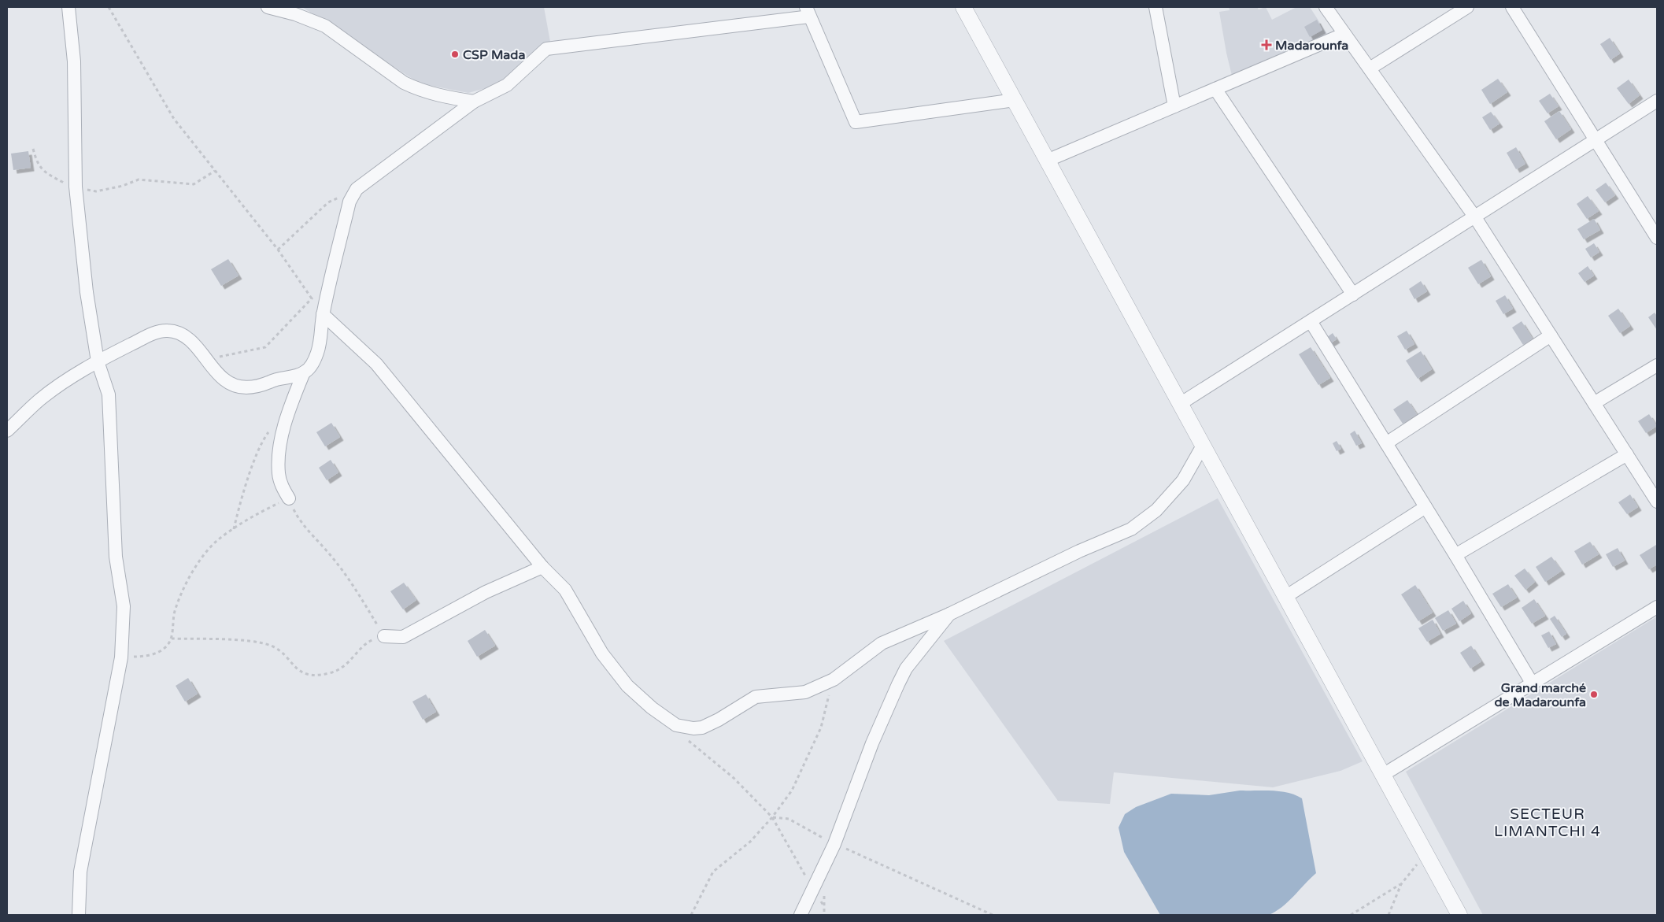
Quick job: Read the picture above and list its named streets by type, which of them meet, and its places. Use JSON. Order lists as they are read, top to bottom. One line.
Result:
{"districts":["SECTEUR LIMANTCHI 4"],"places":{"health":["Madarounfa"],"other":["CSP Mada","Grand marché de Madarounfa"]}}
